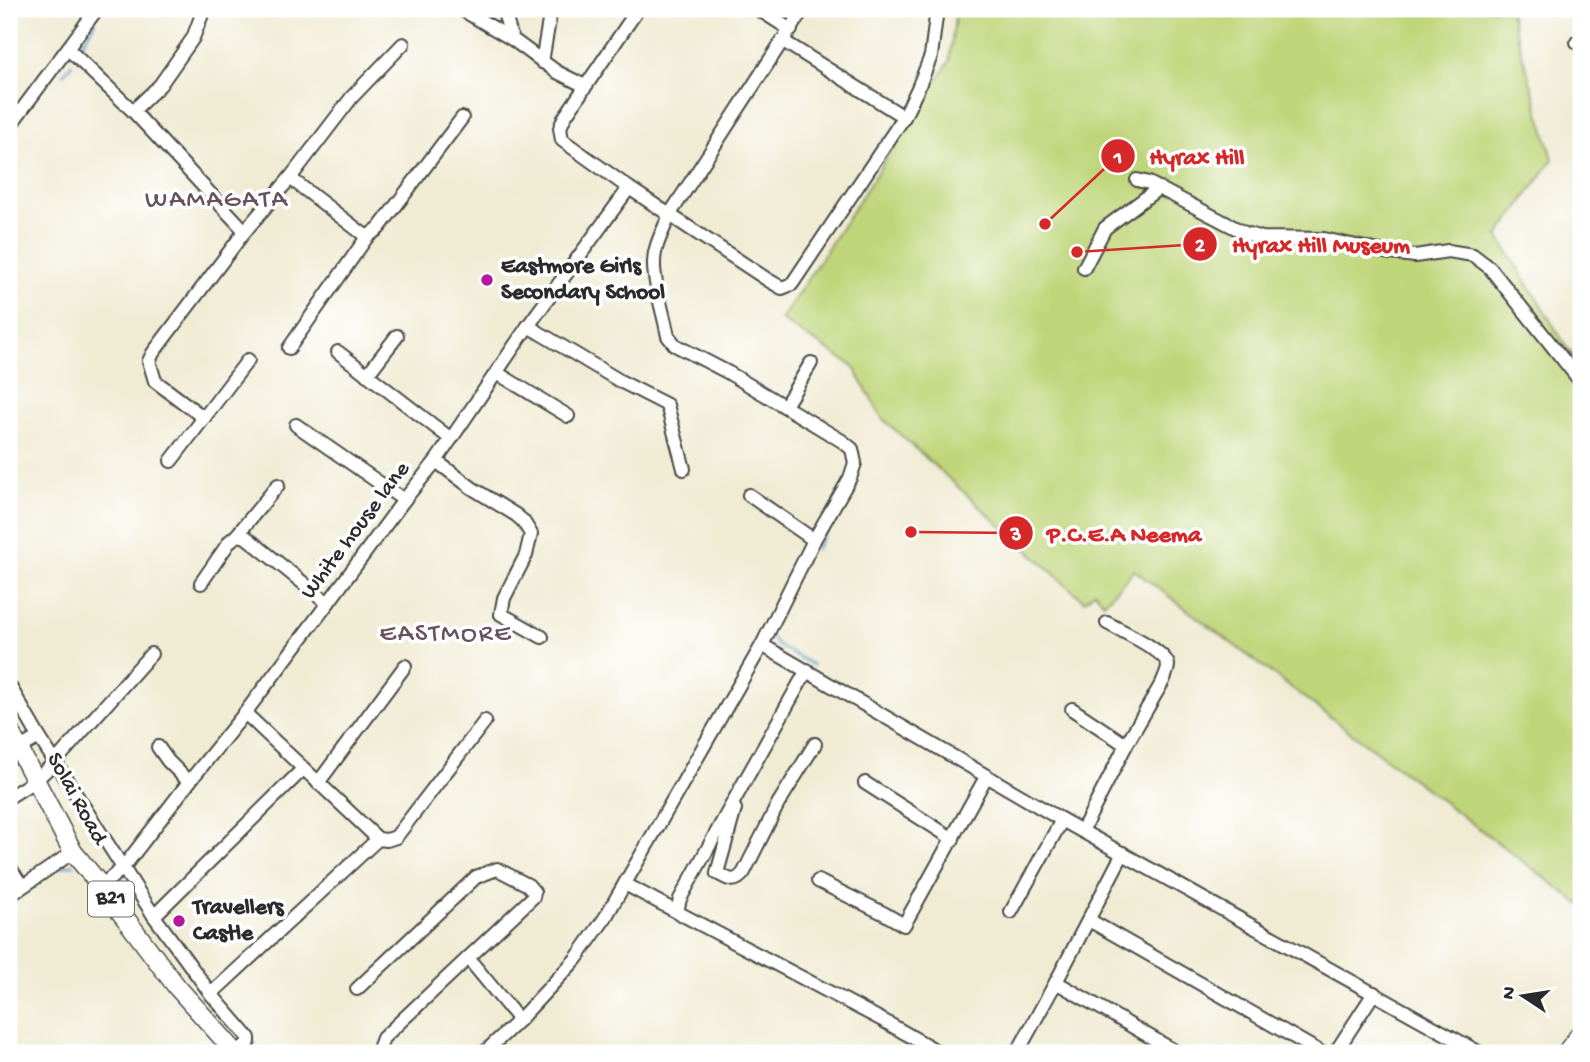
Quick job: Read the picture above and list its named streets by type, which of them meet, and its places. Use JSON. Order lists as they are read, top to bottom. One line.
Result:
{"streets":{"highway":["Solai Road","B21"],"street":["White house lane"]},"crossings":[["White house lane","Solai Road"]],"districts":["WAMAGATA","EASTMORE"],"places":["Hyrax Hill","Hyrax Hill Museum","Eastmore Girls Secondary School","P.C.E.A Neema","Travellers Castle"],"north":"left"}
